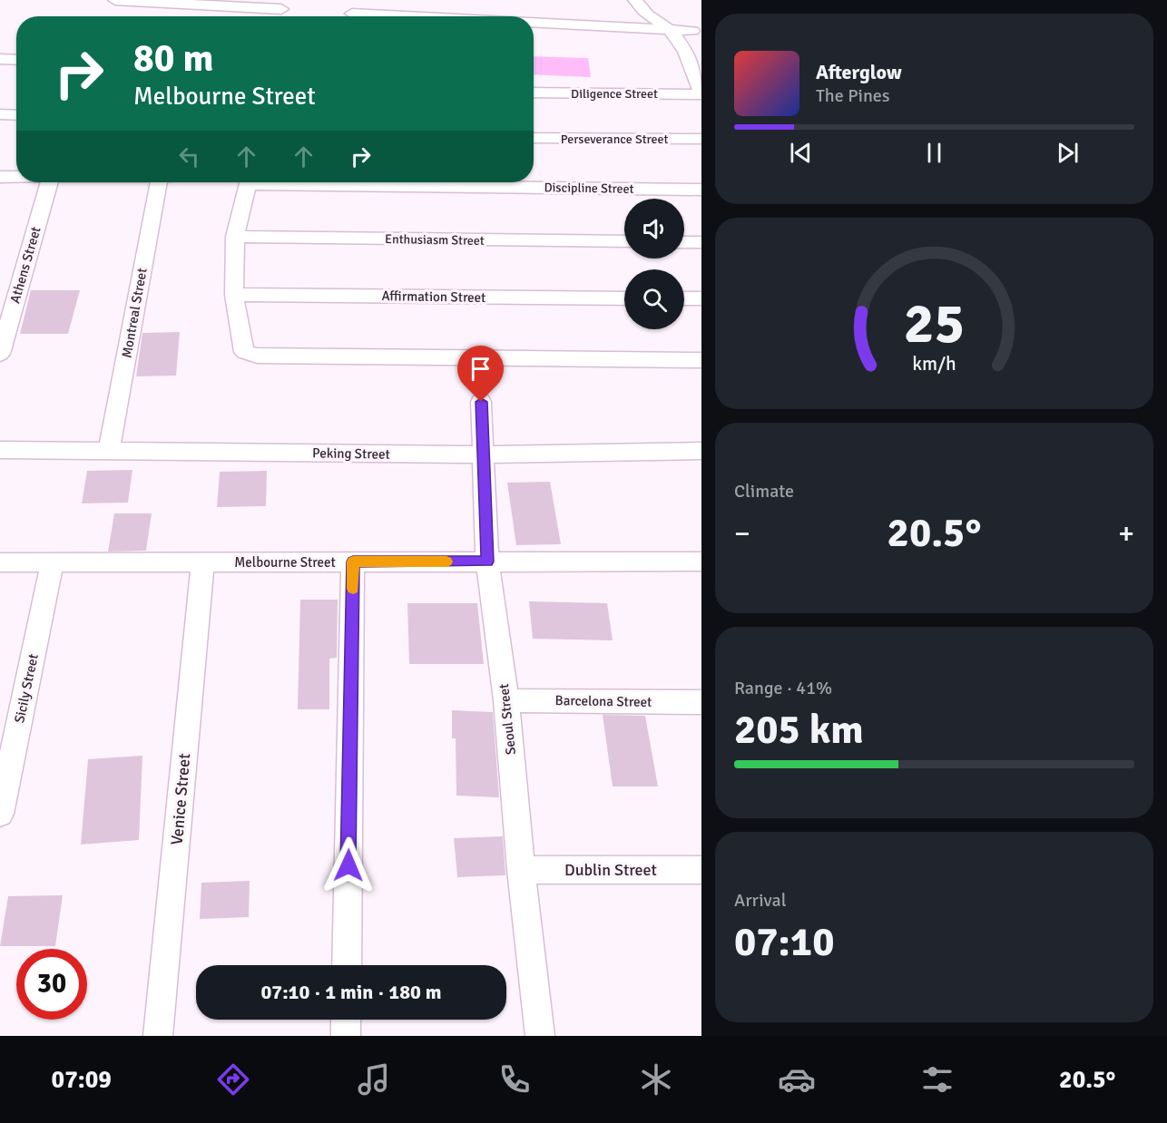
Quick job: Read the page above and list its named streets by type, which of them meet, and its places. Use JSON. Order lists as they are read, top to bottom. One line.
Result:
{"streets":{"street":["Diligence Street","Perseverance Street","Discipline Street","Enthusiasm Street","Athens Street","Affirmation Street","Montreal Street","Peking Street","Melbourne Street","Sicily Street","Barcelona Street","Seoul Street","Venice Street","Dublin Street"]},"crossings":[["Montreal Street","Peking Street"],["Peking Street","Seoul Street"],["Melbourne Street","Sicily Street"],["Melbourne Street","Seoul Street"],["Melbourne Street","Venice Street"],["Barcelona Street","Seoul Street"],["Seoul Street","Dublin Street"]],"page":{"turn":["80 m","Melbourne Street"],"song":["Afterglow","The Pines"],"tile":["Climate",["Range · 41%","205 km"],["Arrival","07:10"]],"heat":["−","20.5°","+"],"limit":"30","trip":"07:10 · 1 min · 180 m","tabs":["07:09","20.5°"],"gauge":["25","km/h"]}}
